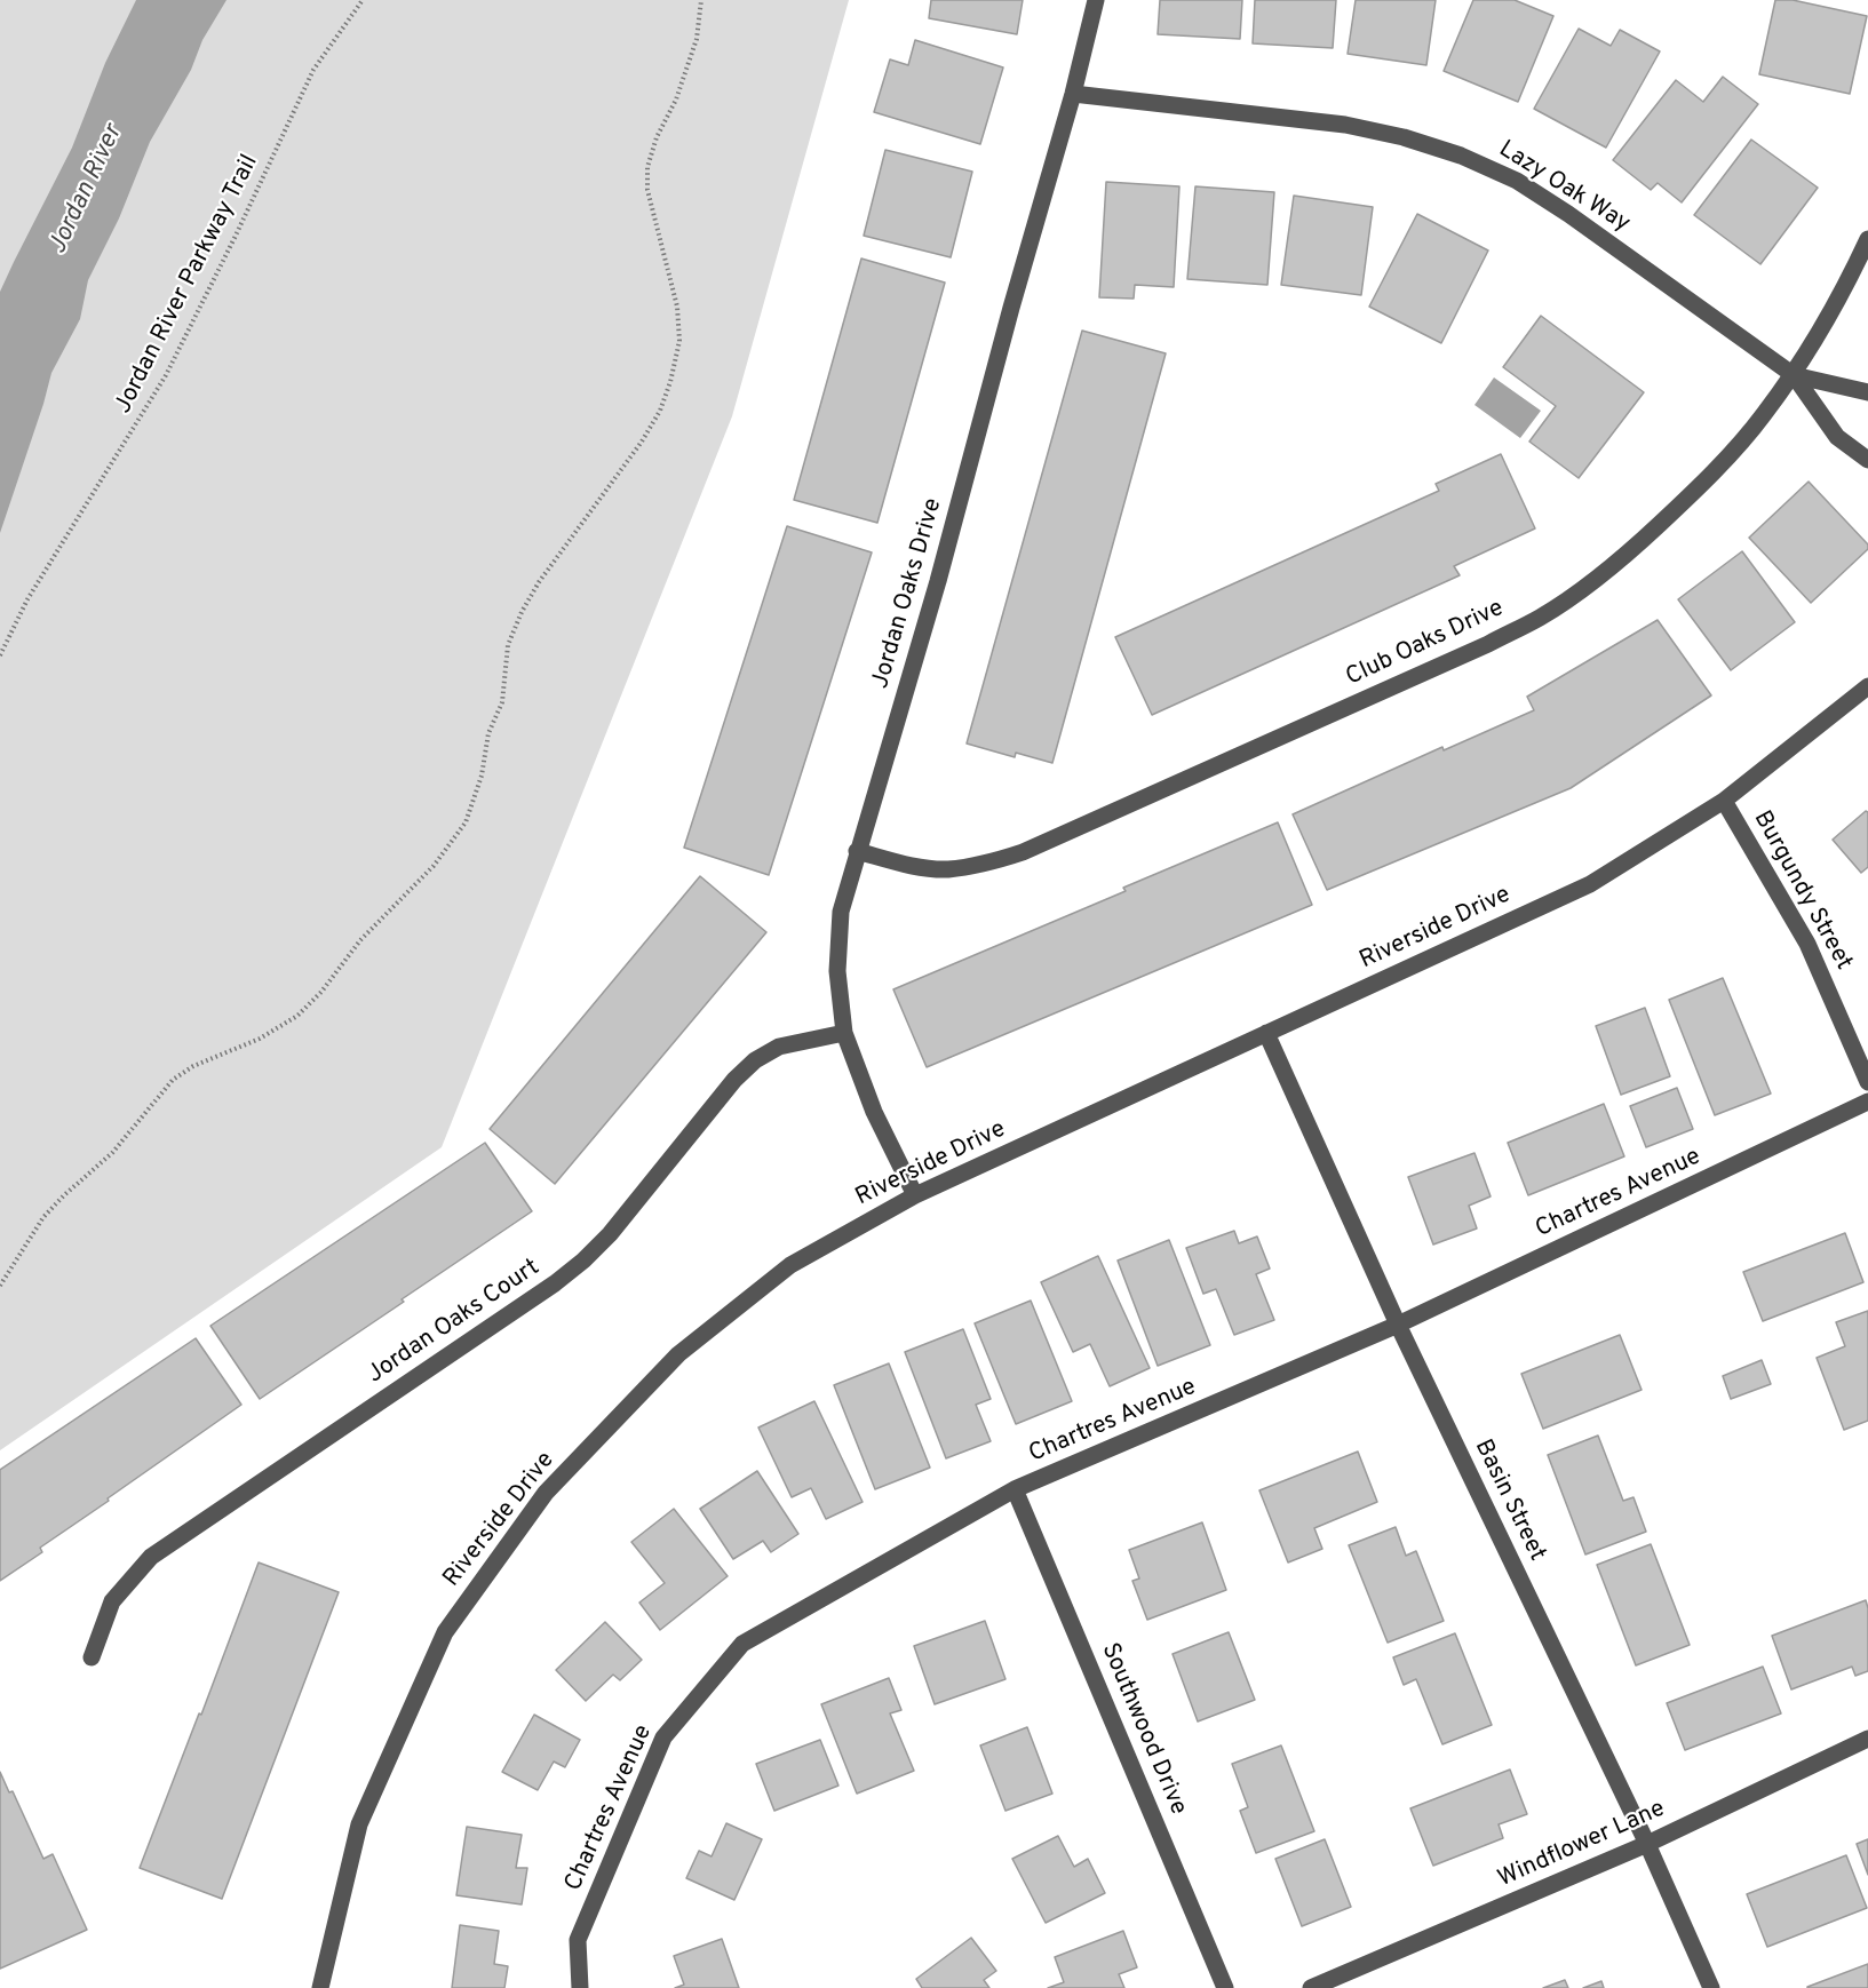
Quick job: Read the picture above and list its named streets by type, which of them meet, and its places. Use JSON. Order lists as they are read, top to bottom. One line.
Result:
{"streets":{"street":["Lazy Oak Way","Jordan Oaks Drive","Club Oaks Drive","Burgundy Street","Riverside Drive","Chartres Avenue","Jordan Oaks Court","Basin Street","Southwood Drive","Windflower Lane"],"path":["Jordan River Parkway Trail"]},"crossings":[["Lazy Oak Way","Jordan Oaks Drive"],["Lazy Oak Way","Club Oaks Drive"],["Jordan Oaks Drive","Club Oaks Drive"],["Jordan Oaks Drive","Riverside Drive"],["Jordan Oaks Drive","Jordan Oaks Court"],["Burgundy Street","Riverside Drive"],["Riverside Drive","Basin Street"],["Chartres Avenue","Basin Street"],["Chartres Avenue","Southwood Drive"],["Basin Street","Windflower Lane"]],"water":["Jordan River"]}
